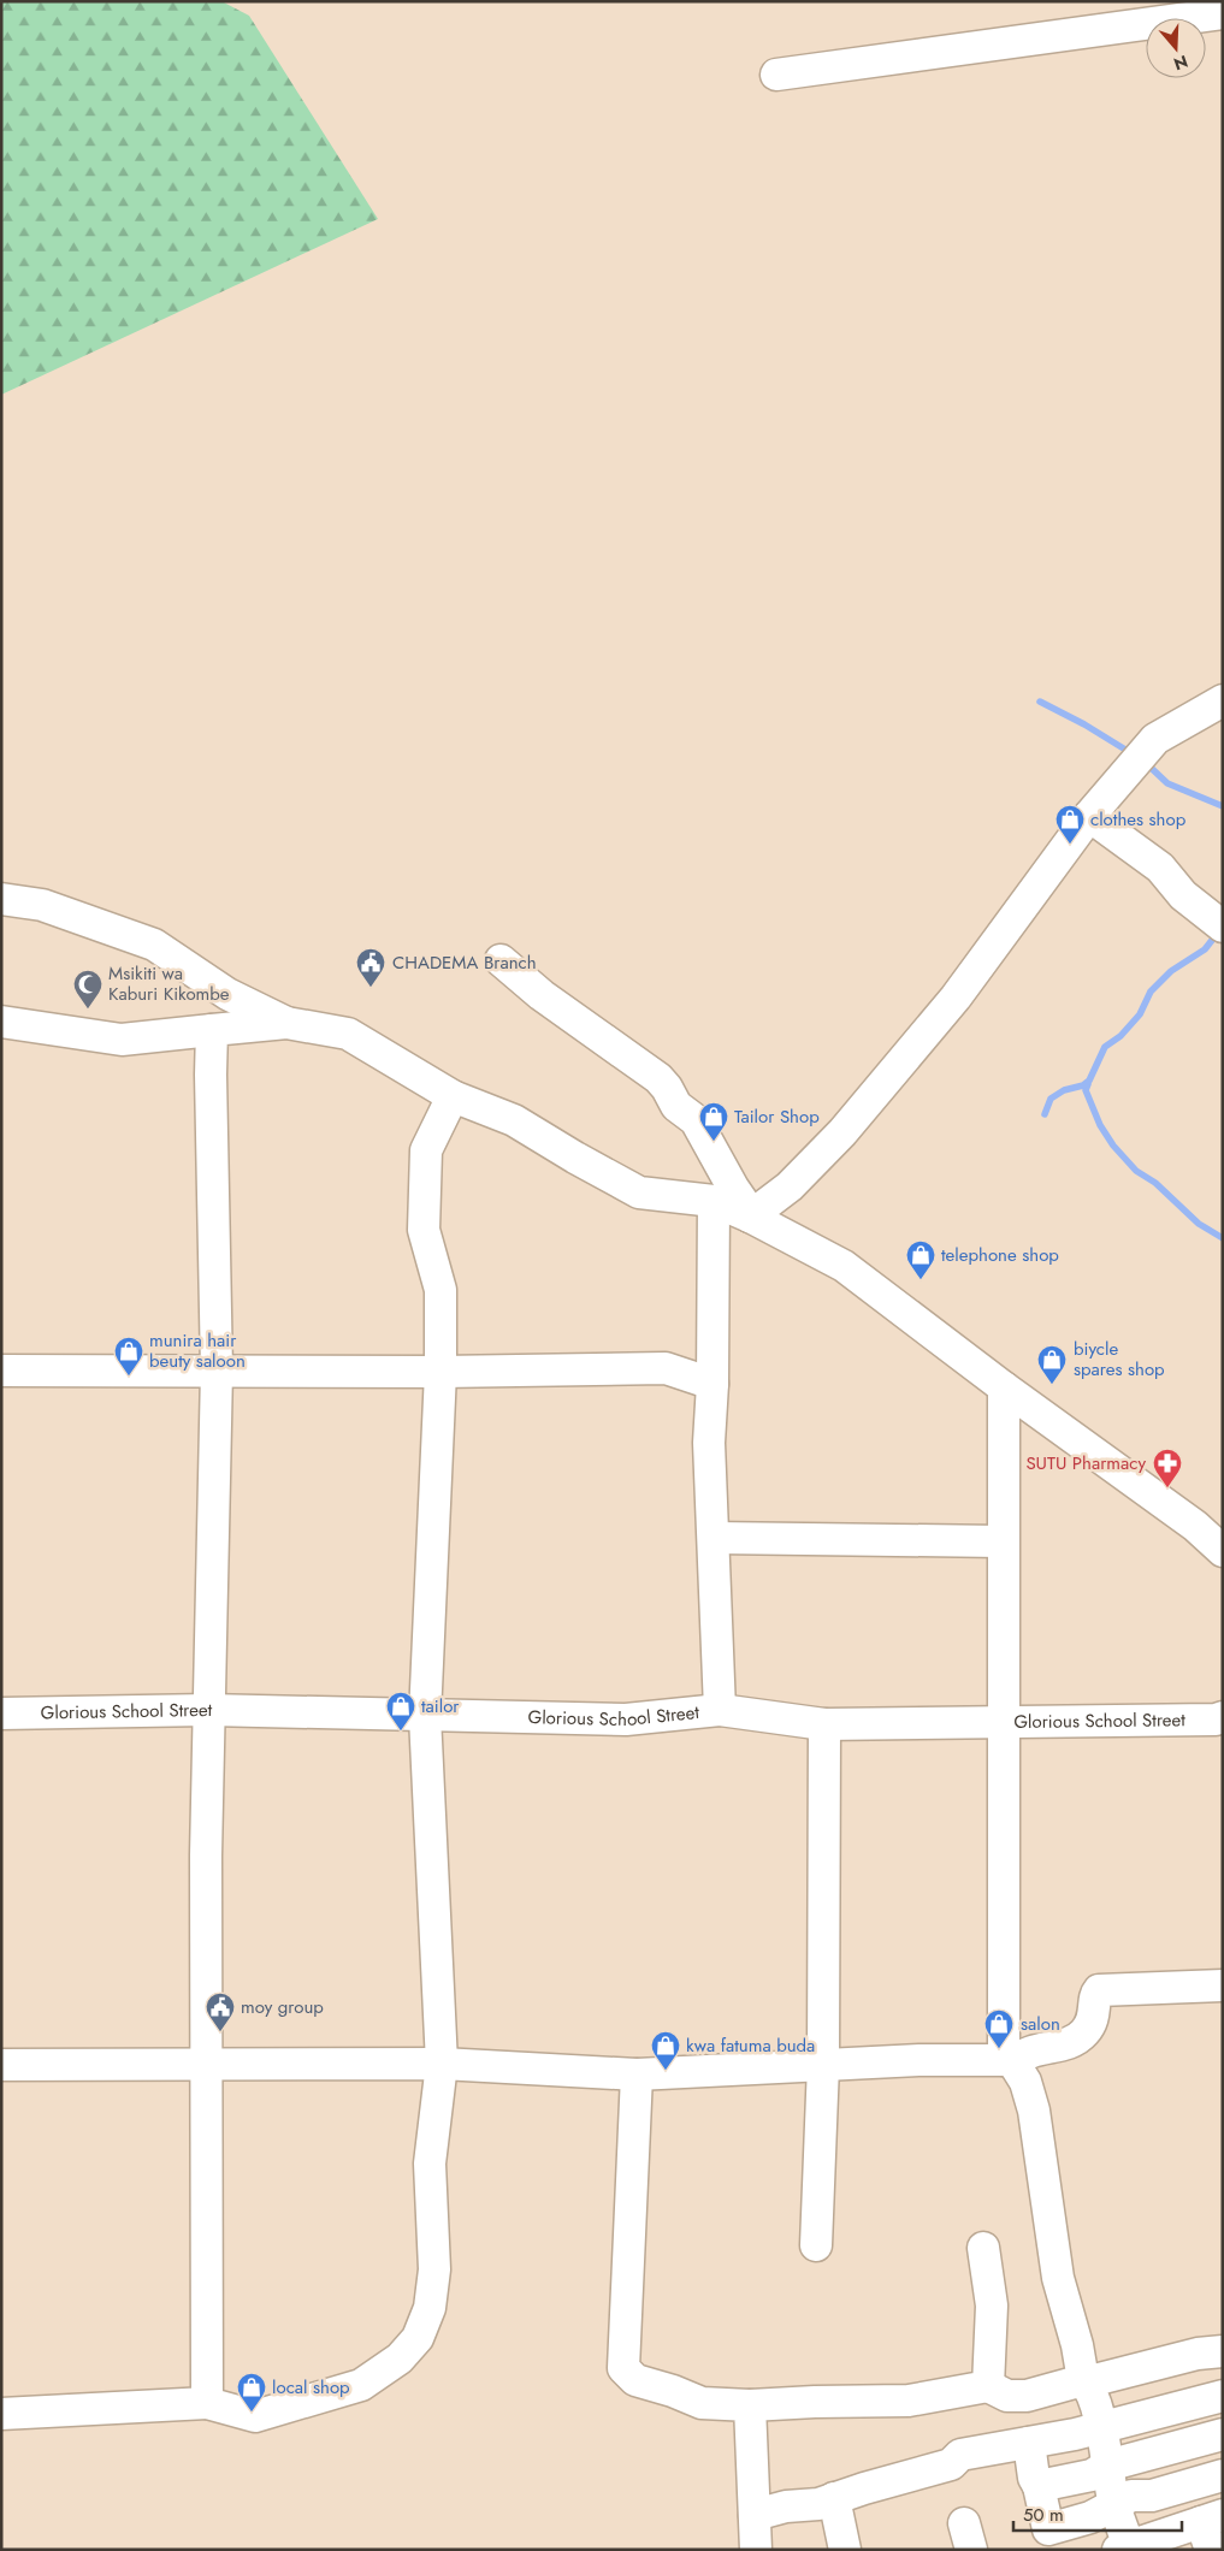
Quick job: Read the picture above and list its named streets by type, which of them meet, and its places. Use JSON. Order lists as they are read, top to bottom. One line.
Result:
{"streets":{"street":["Glorious School Street"]},"places":{"shop":["clothes shop","Tailor Shop","telephone shop","munira hair beuty saloon","biycle spares shop","tailor","salon","kwa fatuma buda","local shop"],"public building":["CHADEMA Branch","moy group"],"mosque":["Msikiti wa Kaburi Kikombe"],"pharmacy":["SUTU Pharmacy"]},"scale_bar":"50 m","north":"bottom"}
